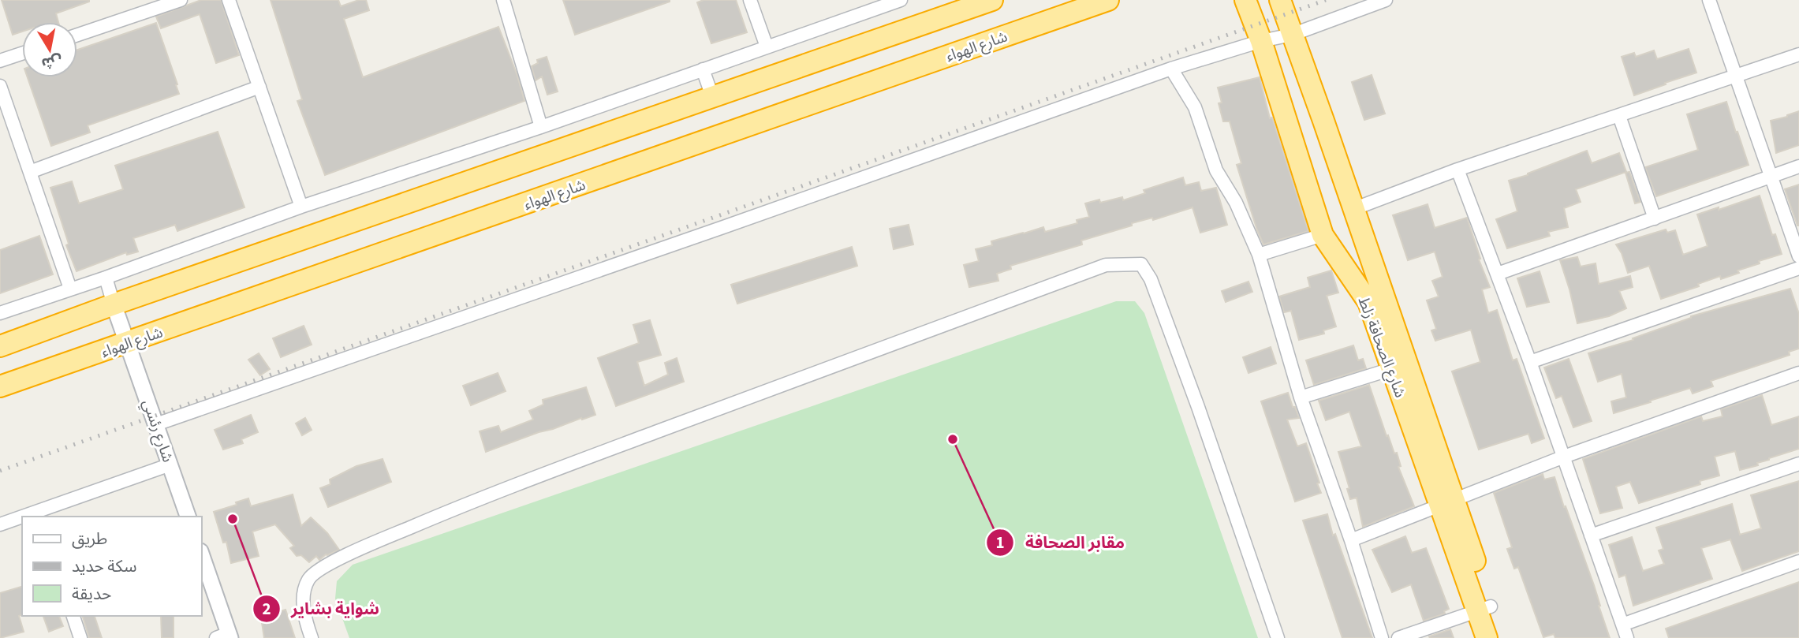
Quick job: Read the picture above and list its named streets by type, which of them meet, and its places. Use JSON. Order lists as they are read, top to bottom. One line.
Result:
{"streets":{"highway":["شارع الهواء","شارع الصحافة زلط"],"street":["شارع رئسي"]},"crossings":[["شارع الهواء","شارع رئسي"]],"places":["مقابر الصحافة","شواية بشاير"],"legend":["طريق","سكة حديد","حديقة"],"north":"bottom"}
